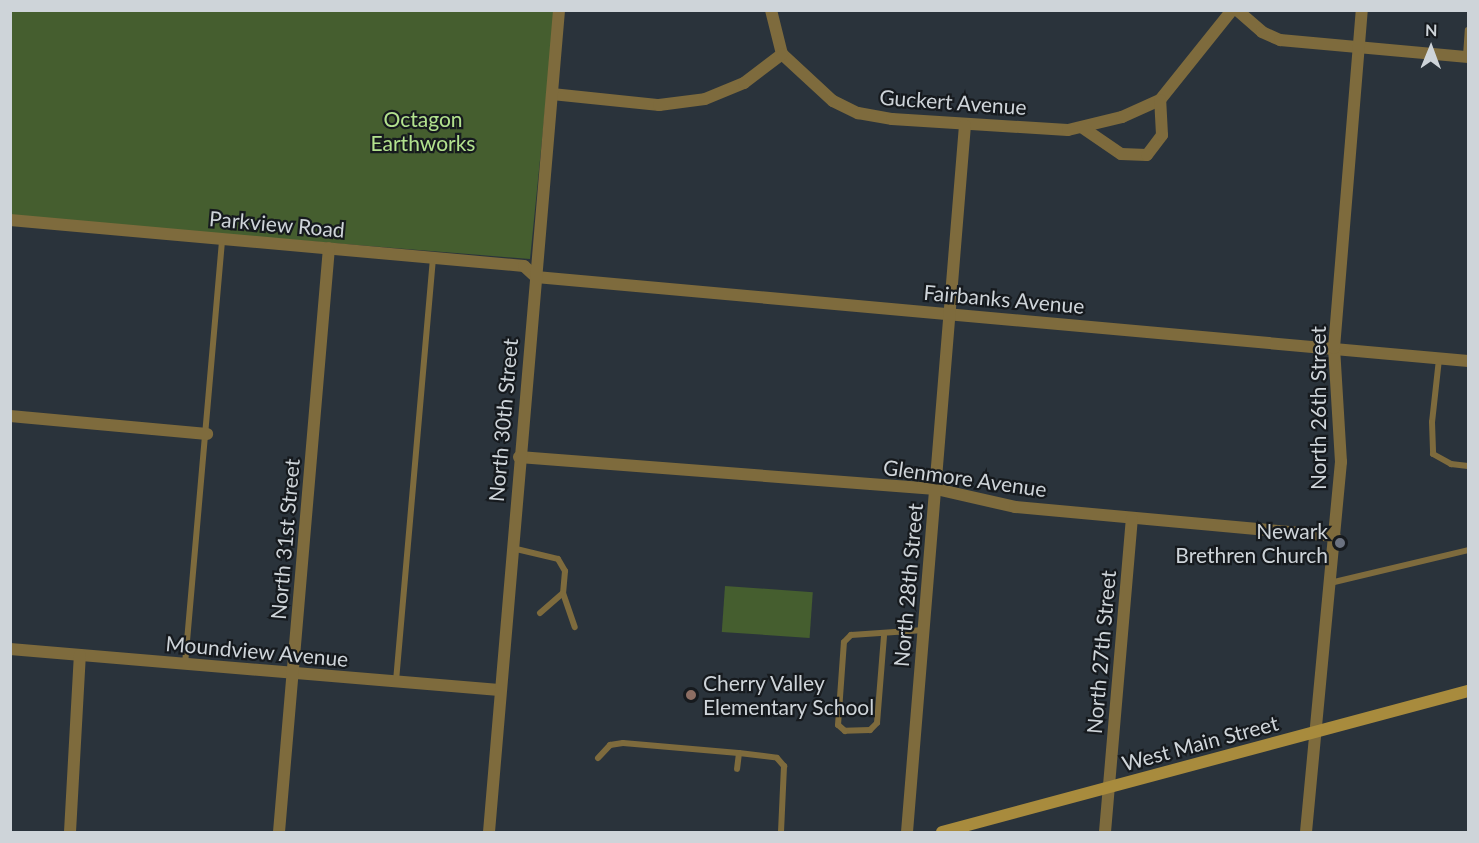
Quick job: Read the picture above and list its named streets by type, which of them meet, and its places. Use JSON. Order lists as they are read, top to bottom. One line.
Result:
{"streets":{"main road":["West Main Street"],"street":["Guckert Avenue","Parkview Road","Fairbanks Avenue","North 26th Street","North 30th Street","Glenmore Avenue","North 31st Street","North 28th Street","Moundview Avenue","North 27th Street"]},"crossings":[["Guckert Avenue","North 28th Street"],["Parkview Road","Fairbanks Avenue"],["Parkview Road","North 30th Street"],["Parkview Road","North 31st Street"],["Fairbanks Avenue","North 26th Street"],["Fairbanks Avenue","North 30th Street"],["Fairbanks Avenue","North 28th Street"],["North 26th Street","Glenmore Avenue"],["North 26th Street","West Main Street"],["North 30th Street","Glenmore Avenue"],["North 30th Street","Moundview Avenue"],["Glenmore Avenue","North 28th Street"],["Glenmore Avenue","North 27th Street"],["North 31st Street","Moundview Avenue"],["North 27th Street","West Main Street"]],"parks":["Octagon Earthworks"],"places":["Newark Brethren Church","Cherry Valley Elementary School"],"north":"top"}
